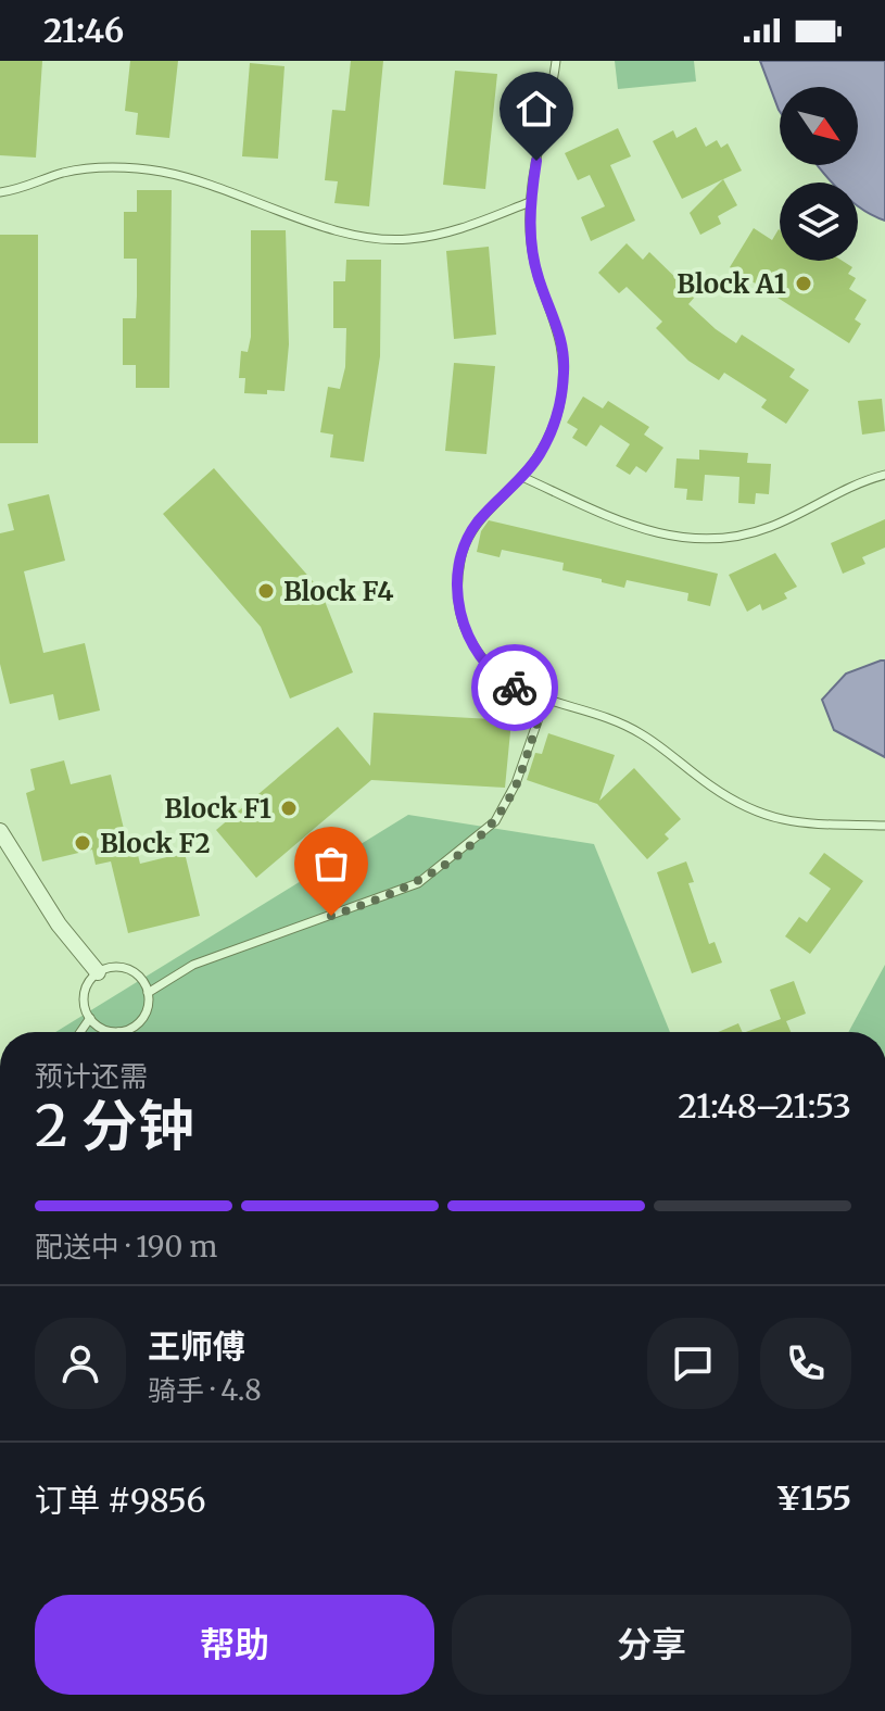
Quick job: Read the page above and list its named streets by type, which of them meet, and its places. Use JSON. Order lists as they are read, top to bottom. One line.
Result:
{"places":["Block A1","Block F4","Block F1","Block F2"],"north":"bottom right","page":{"status":"21:46","heading":["2 分钟","预计还需","21:48–21:53"],"panel":["王师傅","骑手 · 4.8","订单 #9856","¥155"],"bar":"配送中 · 190 m","buttons":["帮助","分享"]}}
